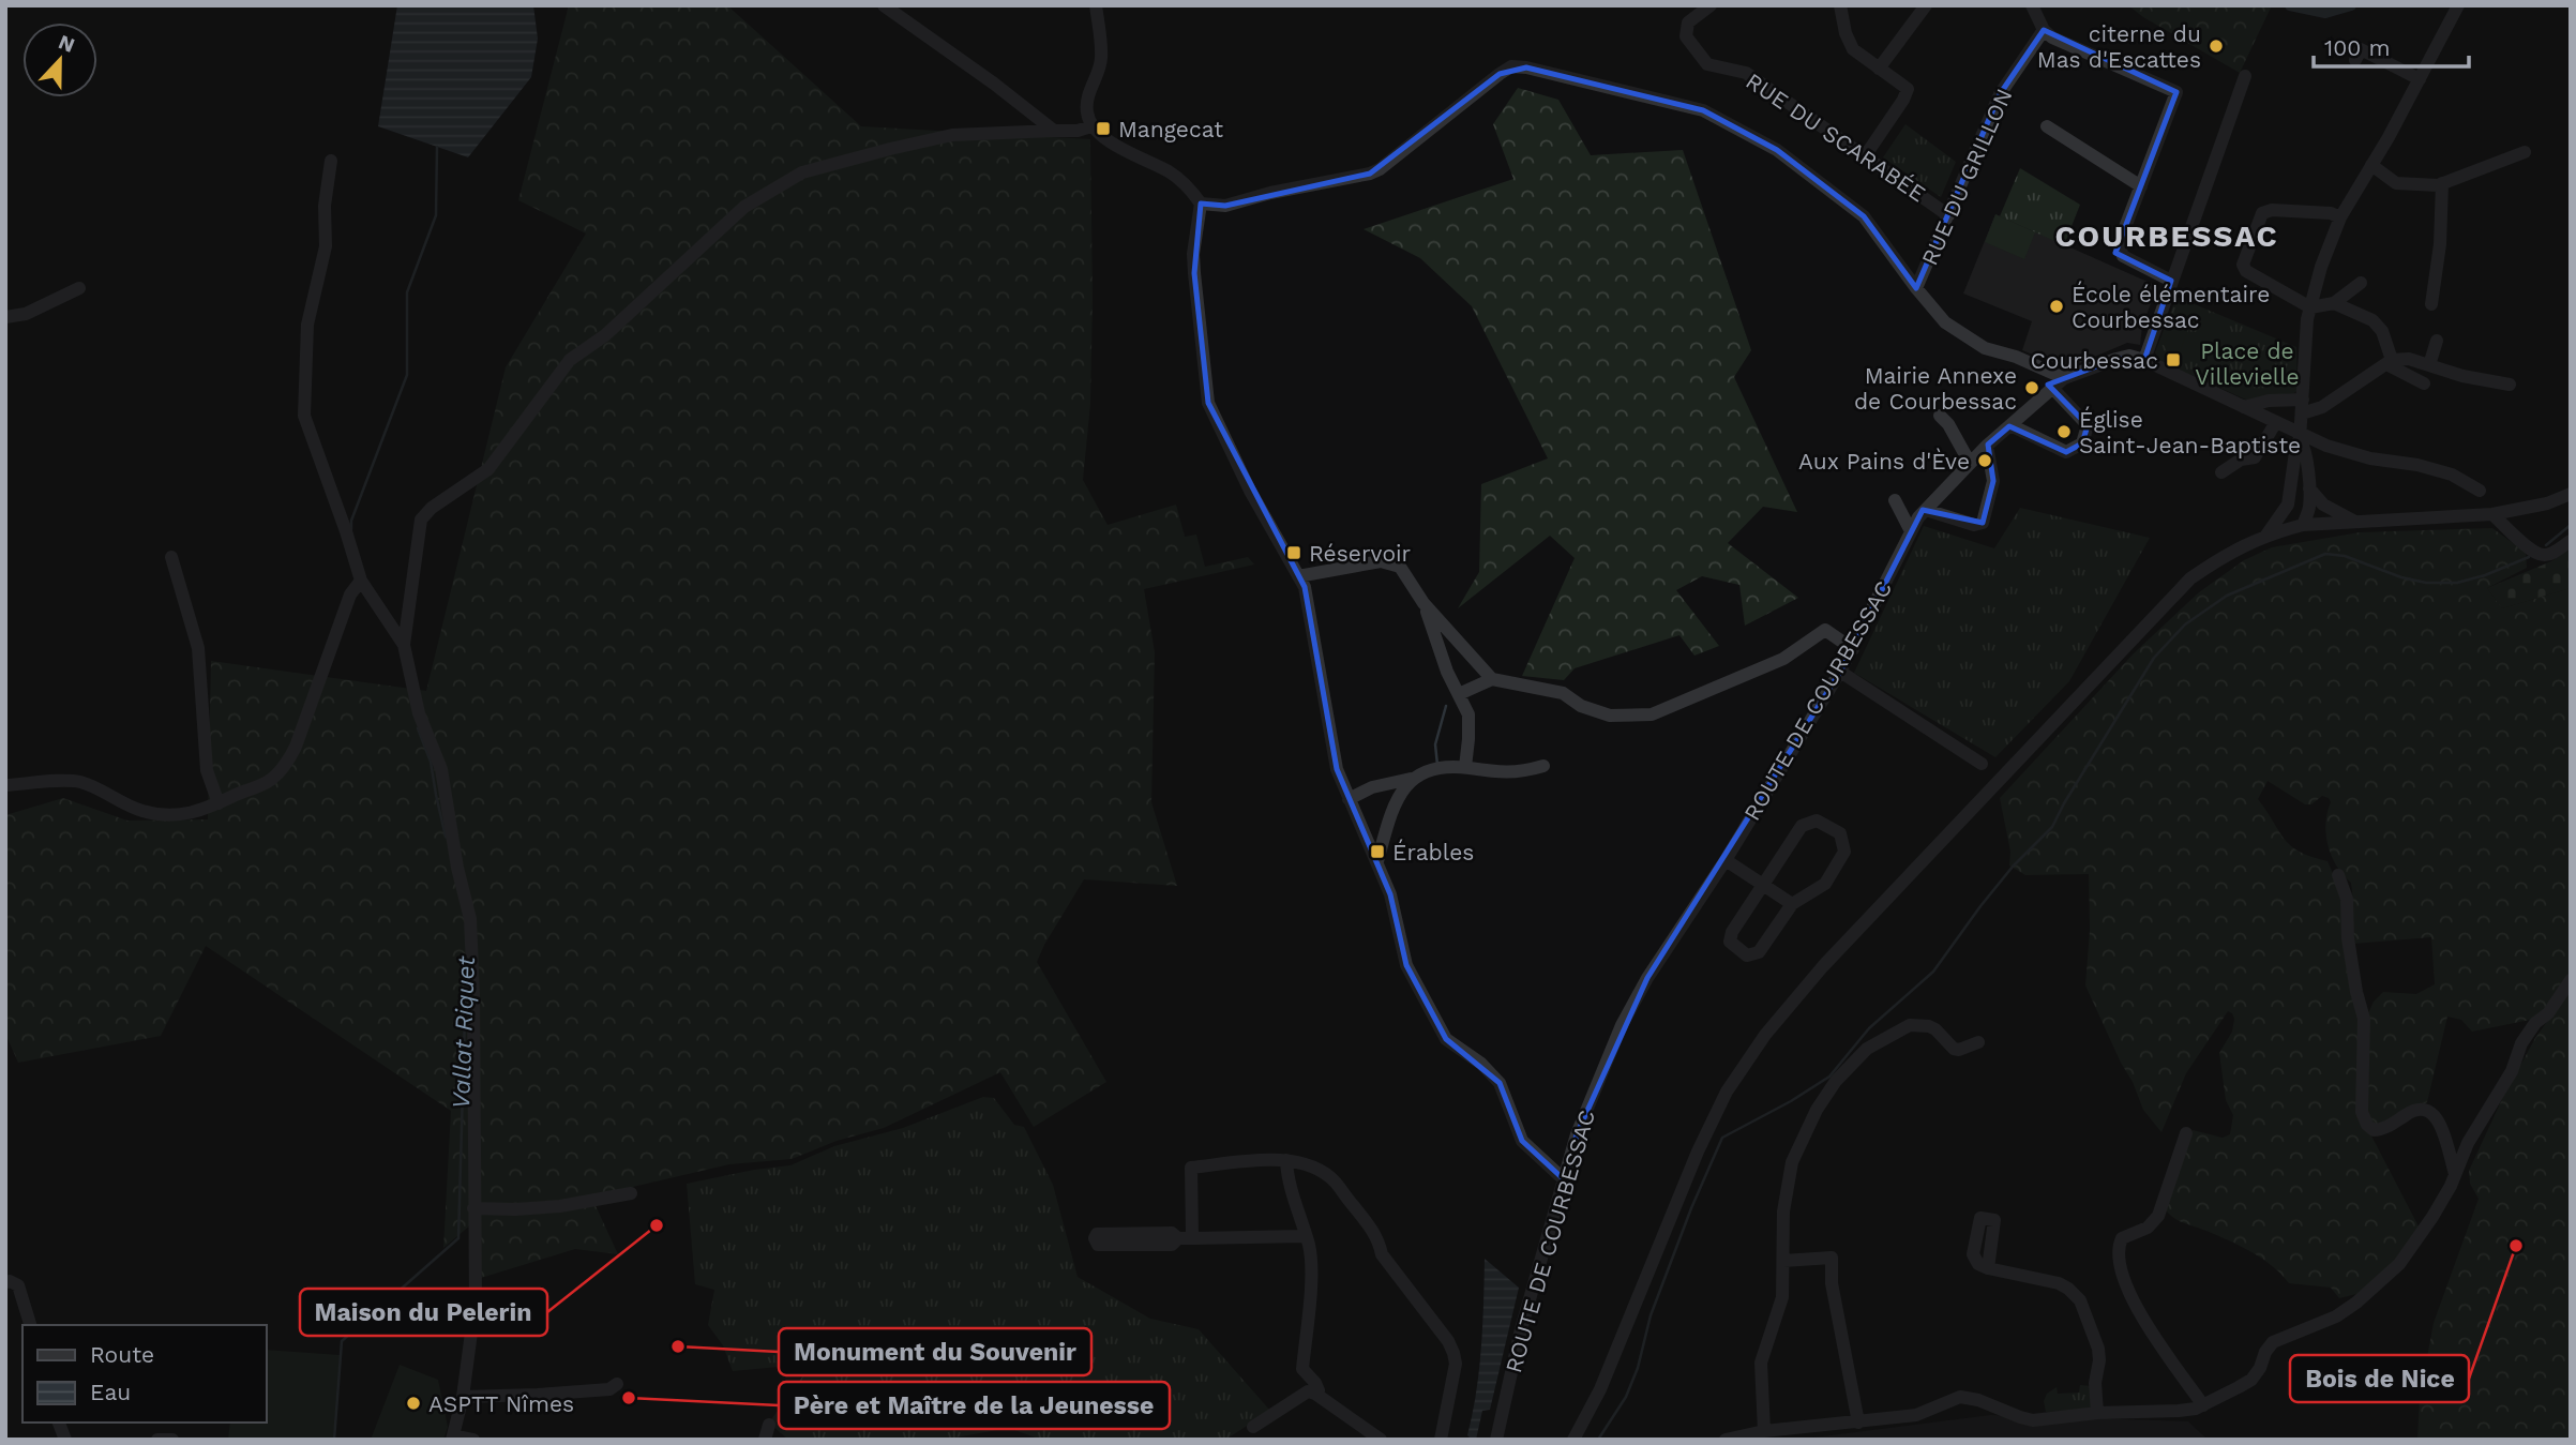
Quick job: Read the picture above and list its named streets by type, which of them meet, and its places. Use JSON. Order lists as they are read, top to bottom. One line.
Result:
{"streets":{"street":["RUE DU SCARABÉE","RUE DU GRILLON","ROUTE DE COURBESSAC"]},"crossings":[["RUE DU SCARABÉE","RUE DU GRILLON"]],"districts":["COURBESSAC"],"water":["Vallat Riquet"],"parks":["Place de Villevielle"],"places":{"other":["citerne du Mas d'Escattes","École élémentaire Courbessac","Mairie Annexe de Courbessac","Église Saint-Jean-Baptiste","Aux Pains d'Ève","Maison du Pelerin","Bois de Nice","Monument du Souvenir","Père et Maître de la Jeunesse","ASPTT Nîmes"],"transit":["Mangecat","Courbessac","Réservoir","Érables"]},"legend":["Route","Eau"],"scale_bar":"100 m","north":"top"}
